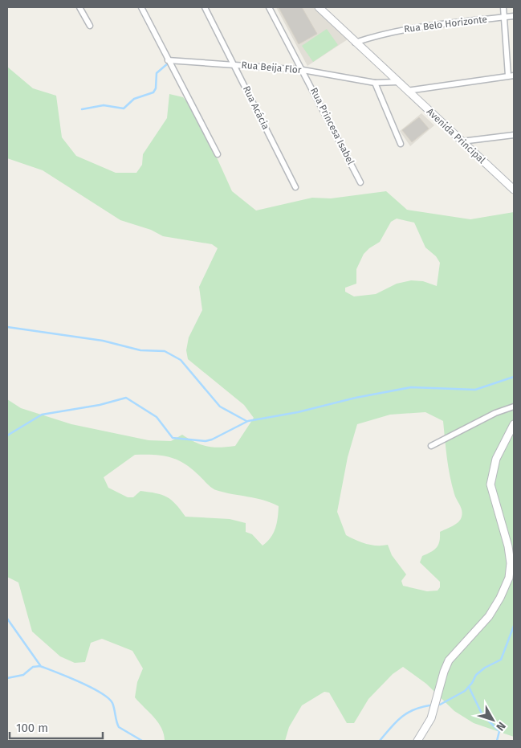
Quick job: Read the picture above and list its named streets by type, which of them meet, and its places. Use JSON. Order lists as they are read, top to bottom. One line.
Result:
{"streets":{"street":["Rua Belo Horizonte","Rua Beija Flor","Rua Acácia","Rua Princesa Isabel","Avenida Principal"]},"crossings":[["Rua Belo Horizonte","Avenida Principal"],["Rua Beija Flor","Rua Acácia"],["Rua Beija Flor","Rua Princesa Isabel"]],"scale_bar":"100 m","north":"bottom right"}
